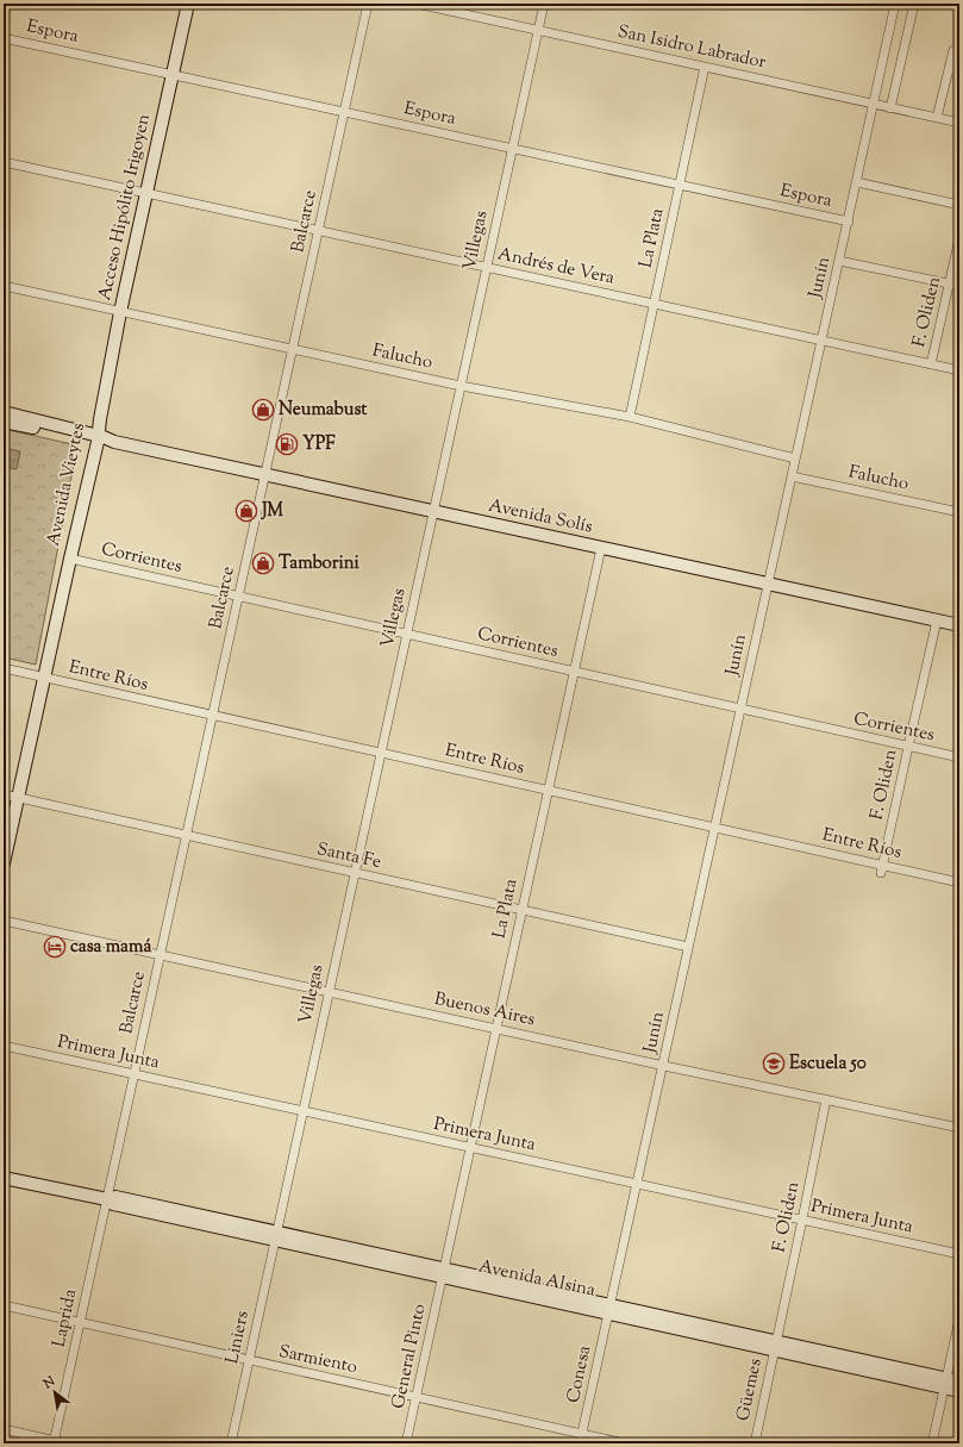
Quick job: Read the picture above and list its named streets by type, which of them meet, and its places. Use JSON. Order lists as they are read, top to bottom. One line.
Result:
{"streets":{"street":["Espora","San Isidro Labrador","Acceso Hipólito Irigoyen","Balcarce","La Plata","Villegas","Andrés de Vera","Junín","F. Oliden","Falucho","Avenida Vieytes","Avenida Solís","Corrientes","Entre Ríos","Santa Fe","Buenos Aires","Primera Junta","Avenida Alsina","Laprida","Liniers","General Pinto","Sarmiento","Conesa","Güemes"]},"crossings":[["Espora","Acceso Hipólito Irigoyen"],["Espora","Balcarce"],["Espora","La Plata"],["Espora","Villegas"],["Espora","Junín"],["San Isidro Labrador","La Plata"],["San Isidro Labrador","Villegas"],["San Isidro Labrador","Junín"],["Acceso Hipólito Irigoyen","Andrés de Vera"],["Acceso Hipólito Irigoyen","Falucho"],["Acceso Hipólito Irigoyen","Avenida Vieytes"],["Balcarce","Andrés de Vera"],["Balcarce","Falucho"],["Balcarce","Avenida Solís"],["Balcarce","Corrientes"],["Balcarce","Entre Ríos"],["Balcarce","Santa Fe"],["Balcarce","Buenos Aires"],["Balcarce","Primera Junta"],["Balcarce","Avenida Alsina"],["Balcarce","Laprida"],["La Plata","Andrés de Vera"],["La Plata","Falucho"],["La Plata","Avenida Solís"],["La Plata","Corrientes"],["La Plata","Entre Ríos"],["La Plata","Santa Fe"],["La Plata","Buenos Aires"],["La Plata","Primera Junta"],["La Plata","Avenida Alsina"],["La Plata","General Pinto"],["Villegas","Andrés de Vera"],["Villegas","Falucho"],["Villegas","Avenida Solís"],["Villegas","Corrientes"],["Villegas","Entre Ríos"],["Villegas","Santa Fe"],["Villegas","Buenos Aires"],["Villegas","Primera Junta"],["Villegas","Avenida Alsina"],["Villegas","Liniers"],["Andrés de Vera","Junín"],["Andrés de Vera","F. Oliden"],["Junín","Falucho"],["Junín","Avenida Solís"],["Junín","Corrientes"],["Junín","Entre Ríos"],["Junín","Santa Fe"],["Junín","Buenos Aires"],["Junín","Primera Junta"],["Junín","Avenida Alsina"],["Junín","Conesa"],["F. Oliden","Avenida Solís"],["F. Oliden","Corrientes"],["F. Oliden","Entre Ríos"],["F. Oliden","Buenos Aires"],["F. Oliden","Primera Junta"],["F. Oliden","Avenida Alsina"],["F. Oliden","Güemes"],["Avenida Vieytes","Avenida Solís"],["Avenida Vieytes","Corrientes"],["Avenida Vieytes","Entre Ríos"],["Avenida Vieytes","Santa Fe"],["Avenida Alsina","Laprida"],["Avenida Alsina","Liniers"],["Avenida Alsina","General Pinto"],["Avenida Alsina","Conesa"],["Avenida Alsina","Güemes"],["Laprida","Sarmiento"],["Liniers","Sarmiento"],["General Pinto","Sarmiento"],["Sarmiento","Conesa"]],"places":{"shop":["Neumabust","JM","Tamborini"],"fuel station":["YPF"],"hotel":["casa mamá"],"school or university":["Escuela 50"]},"north":"top left"}
